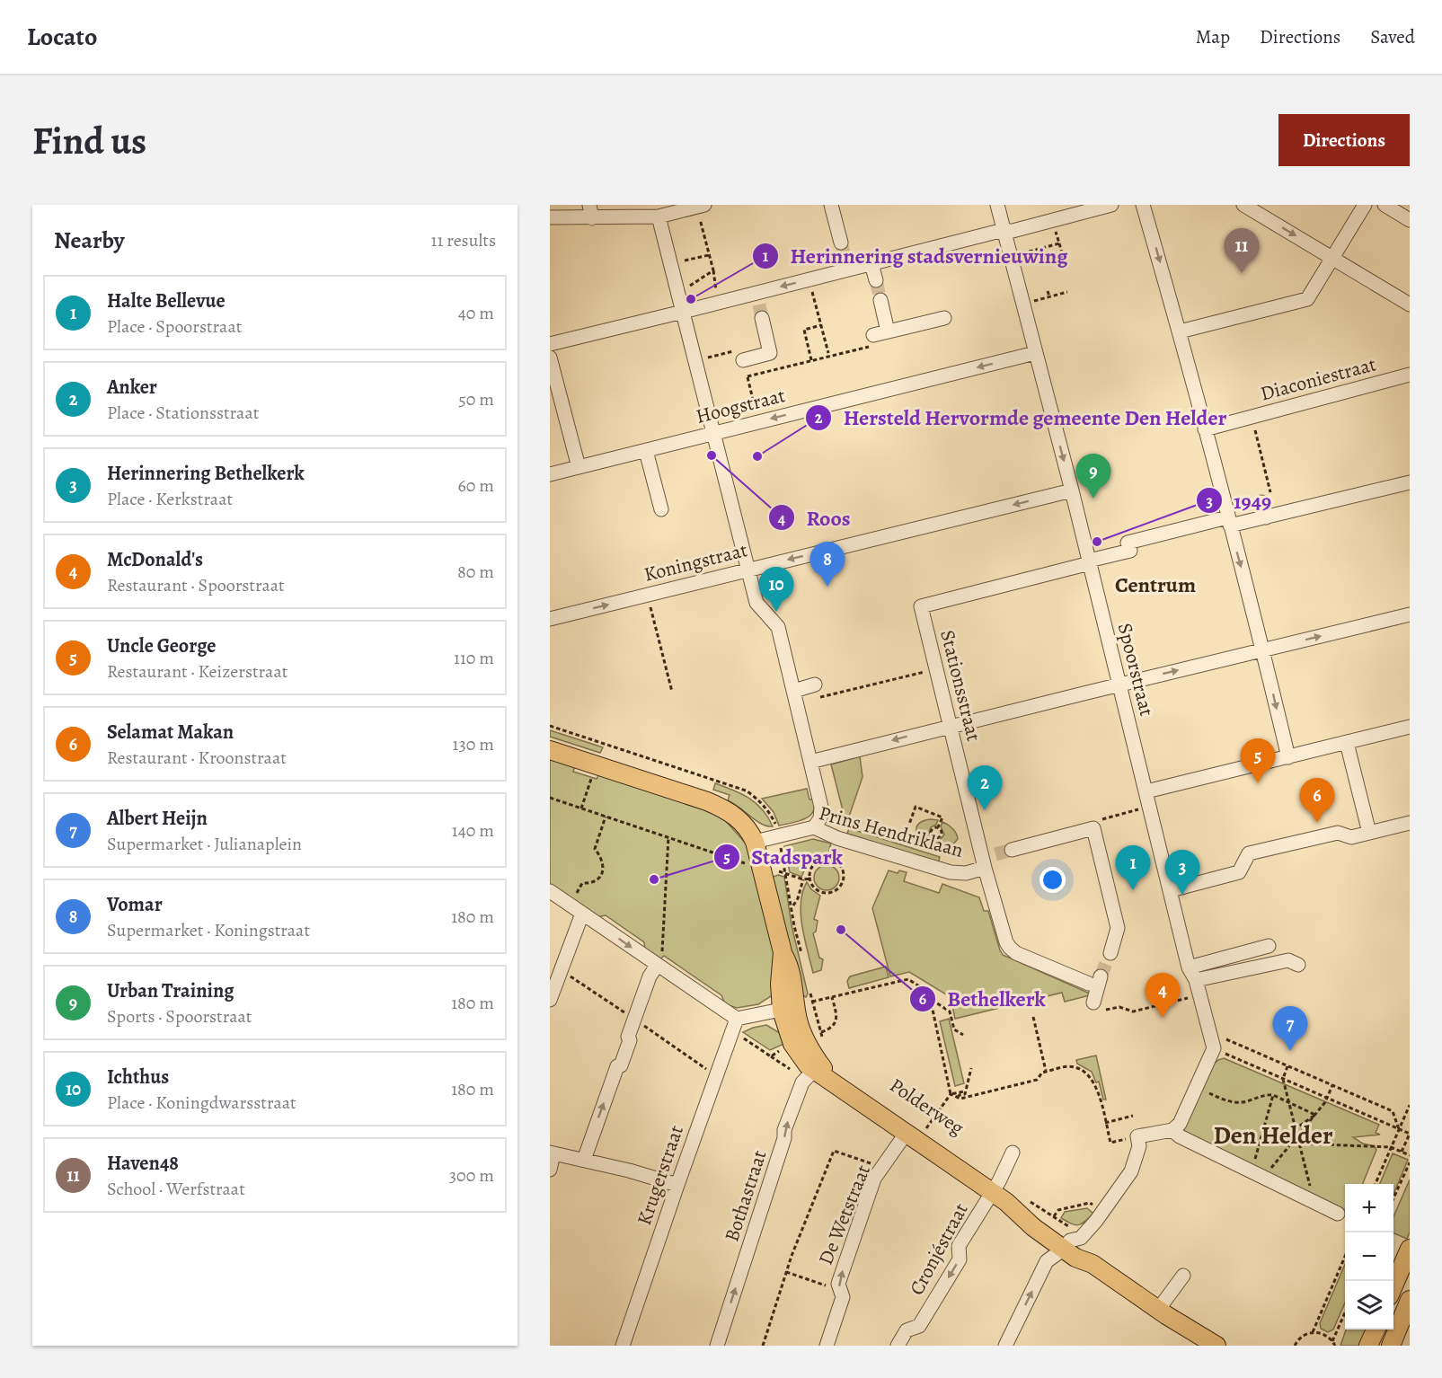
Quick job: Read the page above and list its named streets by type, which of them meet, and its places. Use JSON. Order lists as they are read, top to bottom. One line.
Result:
{"streets":{"main road":["Polderweg"],"street":["Diaconiestraat","Hoogstraat","Koningstraat","Spoorstraat","Stationsstraat","Prins Hendriklaan","Krugerstraat","Bothastraat","De Wetstraat","Cronjéstraat"]},"crossings":[["Hoogstraat","Spoorstraat"],["Koningstraat","Spoorstraat"],["Spoorstraat","Stationsstraat"],["Stationsstraat","Prins Hendriklaan"],["Polderweg","Bothastraat"],["Polderweg","De Wetstraat"],["Polderweg","Cronjéstraat"]],"one_way":["Bothastraat","De Wetstraat"],"districts":["Centrum","Den Helder"],"places":["Herinnering stadsvernieuwing","Roos","Hersteld Hervormde gemeente Den Helder","1949","Stadspark","Bethelkerk"],"page":{"header":"Locato","nav":["Map","Directions","Saved"],"buttons":"Directions","title":"Find us","heading":["Nearby","11 results"],"pins":["11","9","8","10","5","2","6","1","3","4","7"],"list":[{"mark":"1","name":"Halte Bellevue","note":"Place · Spoorstraat","value":"40 m"},{"mark":"2","name":"Anker","note":"Place · Stationsstraat","value":"50 m"},{"mark":"3","name":"Herinnering Bethelkerk","note":"Place · Kerkstraat","value":"60 m"},{"mark":"4","name":"McDonald's","note":"Restaurant · Spoorstraat","value":"80 m"},{"mark":"5","name":"Uncle George","note":"Restaurant · Keizerstraat","value":"110 m"},{"mark":"6","name":"Selamat Makan","note":"Restaurant · Kroonstraat","value":"130 m"},{"mark":"7","name":"Albert Heijn","note":"Supermarket · Julianaplein","value":"140 m"},{"mark":"8","name":"Vomar","note":"Supermarket · Koningstraat","value":"180 m"},{"mark":"9","name":"Urban Training","note":"Sports · Spoorstraat","value":"180 m"},{"mark":"10","name":"Ichthus","note":"Place · Koningdwarsstraat","value":"180 m"},{"mark":"11","name":"Haven48","note":"School · Werfstraat","value":"300 m"}],"map_buttons":["+","−"]}}
